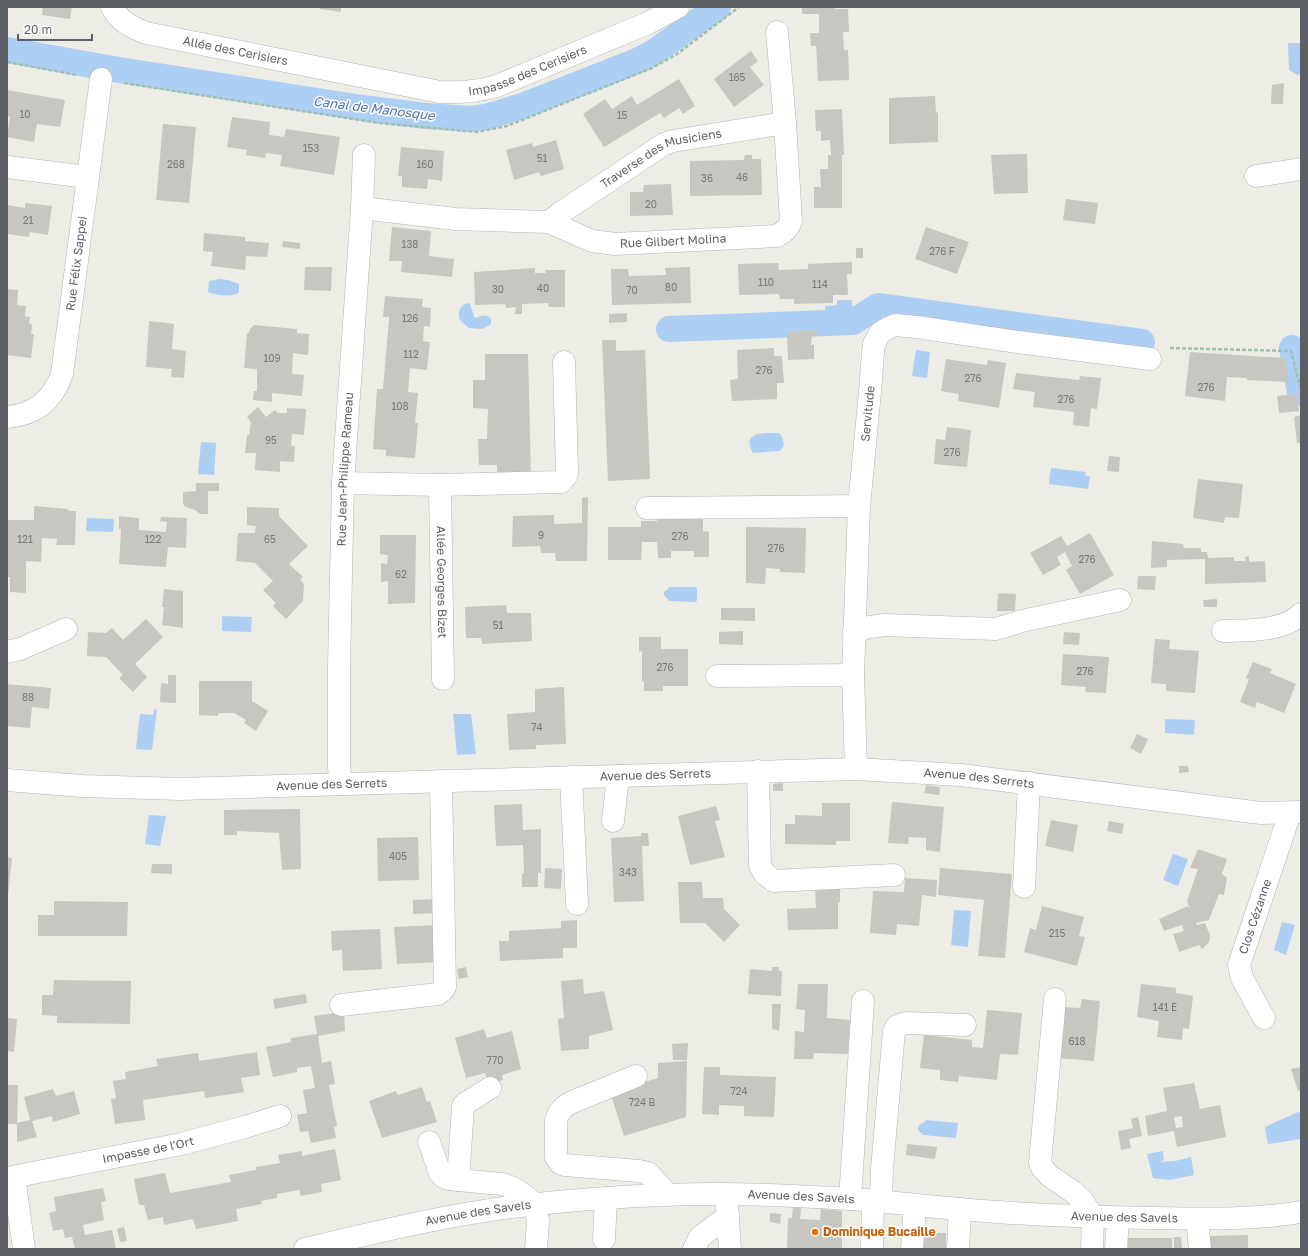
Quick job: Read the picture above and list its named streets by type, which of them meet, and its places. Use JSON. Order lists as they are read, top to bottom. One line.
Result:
{"streets":{"street":["Allée des Cerisiers","Impasse des Cerisiers","Traverse des Musiciens","Rue Gilbert Molina","Rue Félix Sappei","Servitude","Rue Jean-Philippe Rameau","Allée Georges Bizet","Avenue des Serrets","Clos Cézanne","Impasse de l'Ort","Avenue des Savels"]},"crossings":[["Allée des Cerisiers","Impasse des Cerisiers"],["Traverse des Musiciens","Rue Gilbert Molina"],["Rue Gilbert Molina","Rue Jean-Philippe Rameau"],["Servitude","Avenue des Serrets"],["Rue Jean-Philippe Rameau","Avenue des Serrets"],["Avenue des Serrets","Clos Cézanne"]],"water":["Canal de Manosque"],"places":["Dominique Bucaille"],"house_numbers":["165","10","15","153","51","268","160","46","36","20","21","138","276 F","110","114","80","40","30","70","126","112","109","276","276","276","276","108","95","276","9","276","121","122","65","276","276","62","51","276","276","88","74","405","343","215","141 E","618","770","724","724 B"],"scale_bar":"20 m"}
